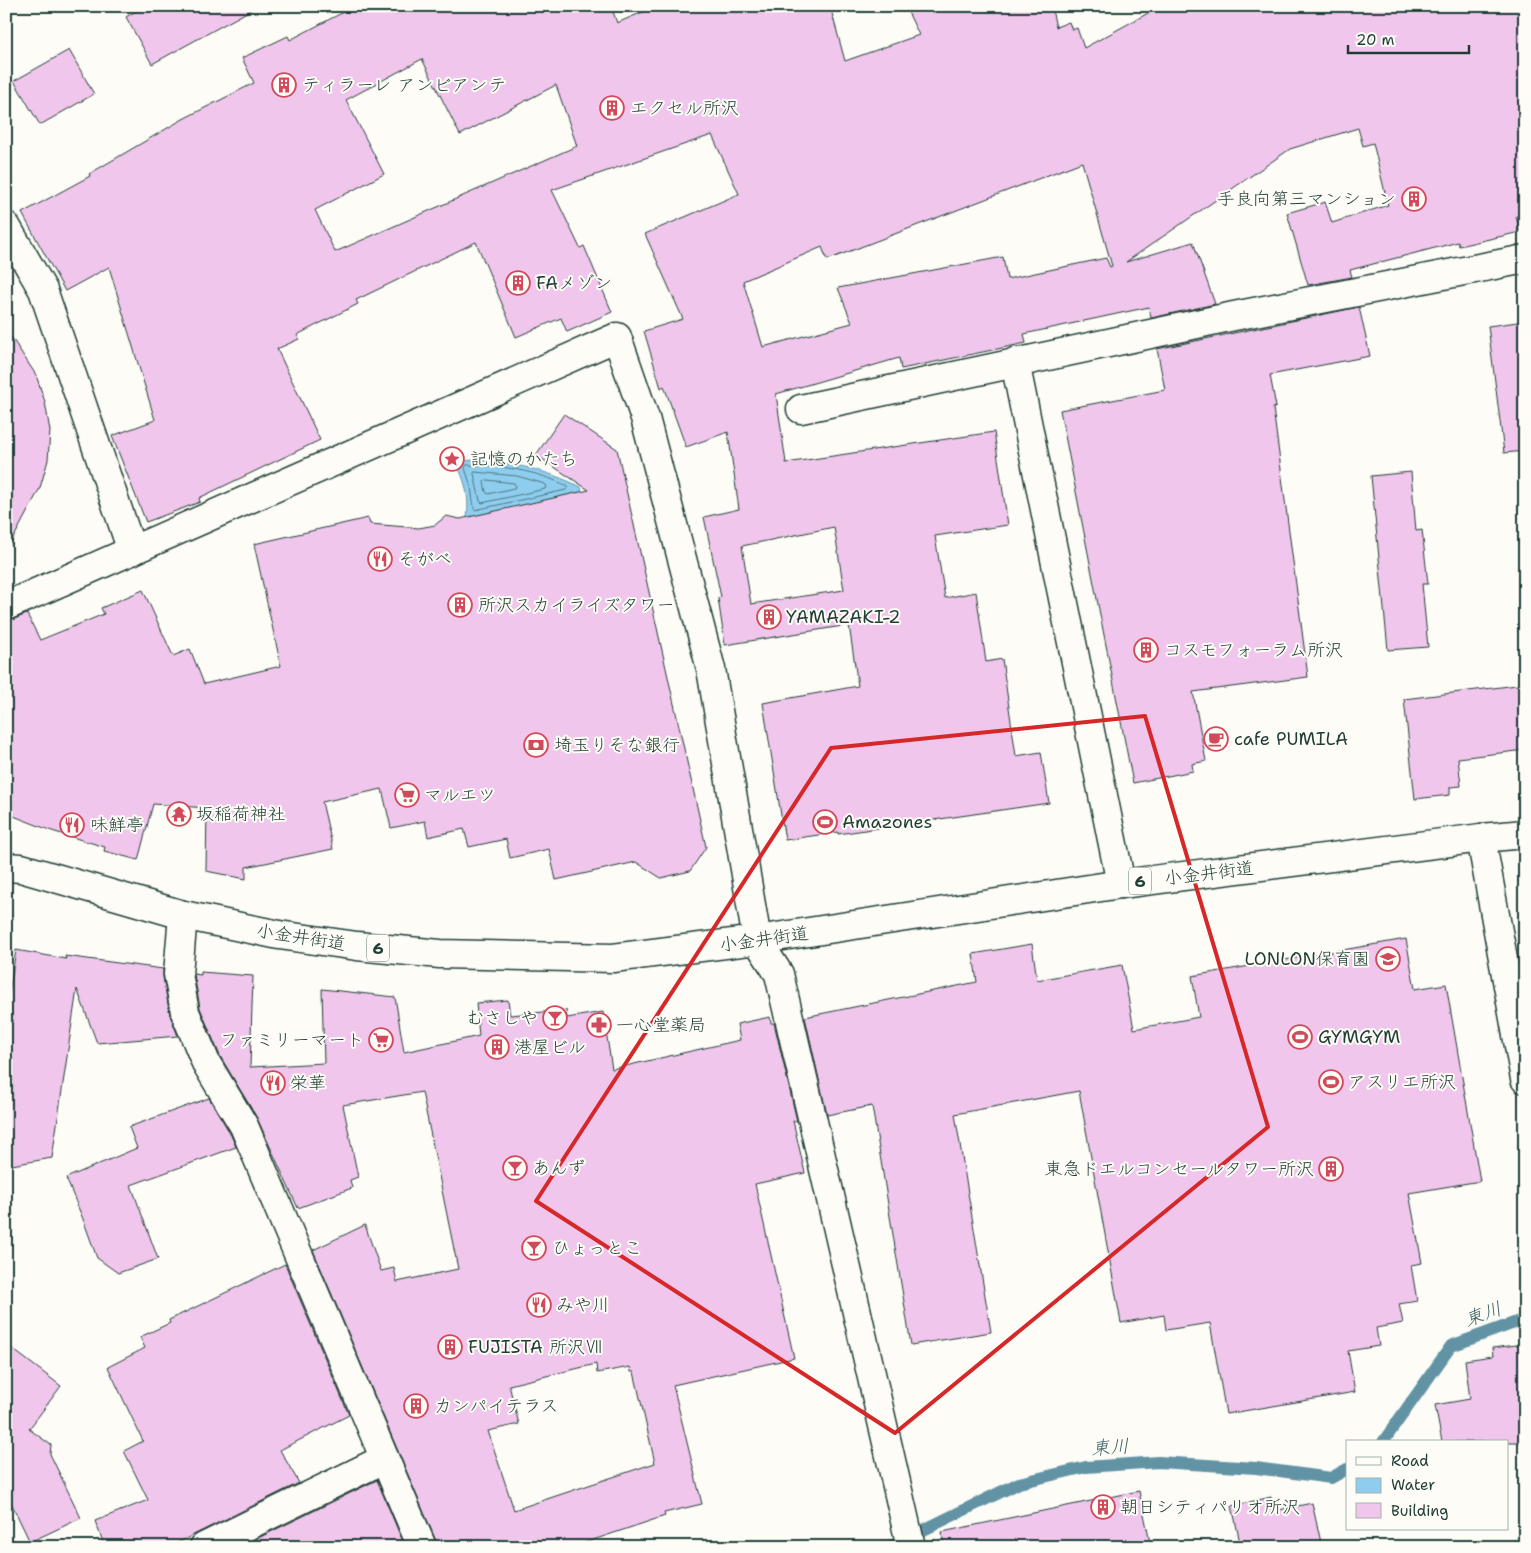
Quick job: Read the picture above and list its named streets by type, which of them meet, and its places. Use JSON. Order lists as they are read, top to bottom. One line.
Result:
{"streets":{"street":["小金井街道","6"]},"water":["東川"],"places":{"building":["ティラーレ アンビアンテ","エクセル所沢","手良向第三マンション","FAメゾン","所沢スカイライズタワー","YAMAZAKI-2","コスモフォーラム所沢","港屋ビル","東急ドエルコンセールタワー所沢","FUJISTA 所沢Ⅶ","カンパイテラス","朝日シティパリオ所沢"],"place":["記憶のかたち"],"restaurant":["そがべ","味鮮亭","栄華","みや川"],"cafe":["cafe PUMILA"],"bank":["埼玉りそな銀行"],"supermarket":["マルエツ","ファミリーマート"],"temple":["坂稲荷神社"],"sports":["Amazones","GYMGYM","アスリエ所沢"],"school or university":["LONLON保育園"],"bar":["むさしや","あんず","ひょっとこ"],"pharmacy":["一心堂薬局"]},"legend":["Road","Water","Building"],"scale_bar":"20 m"}
